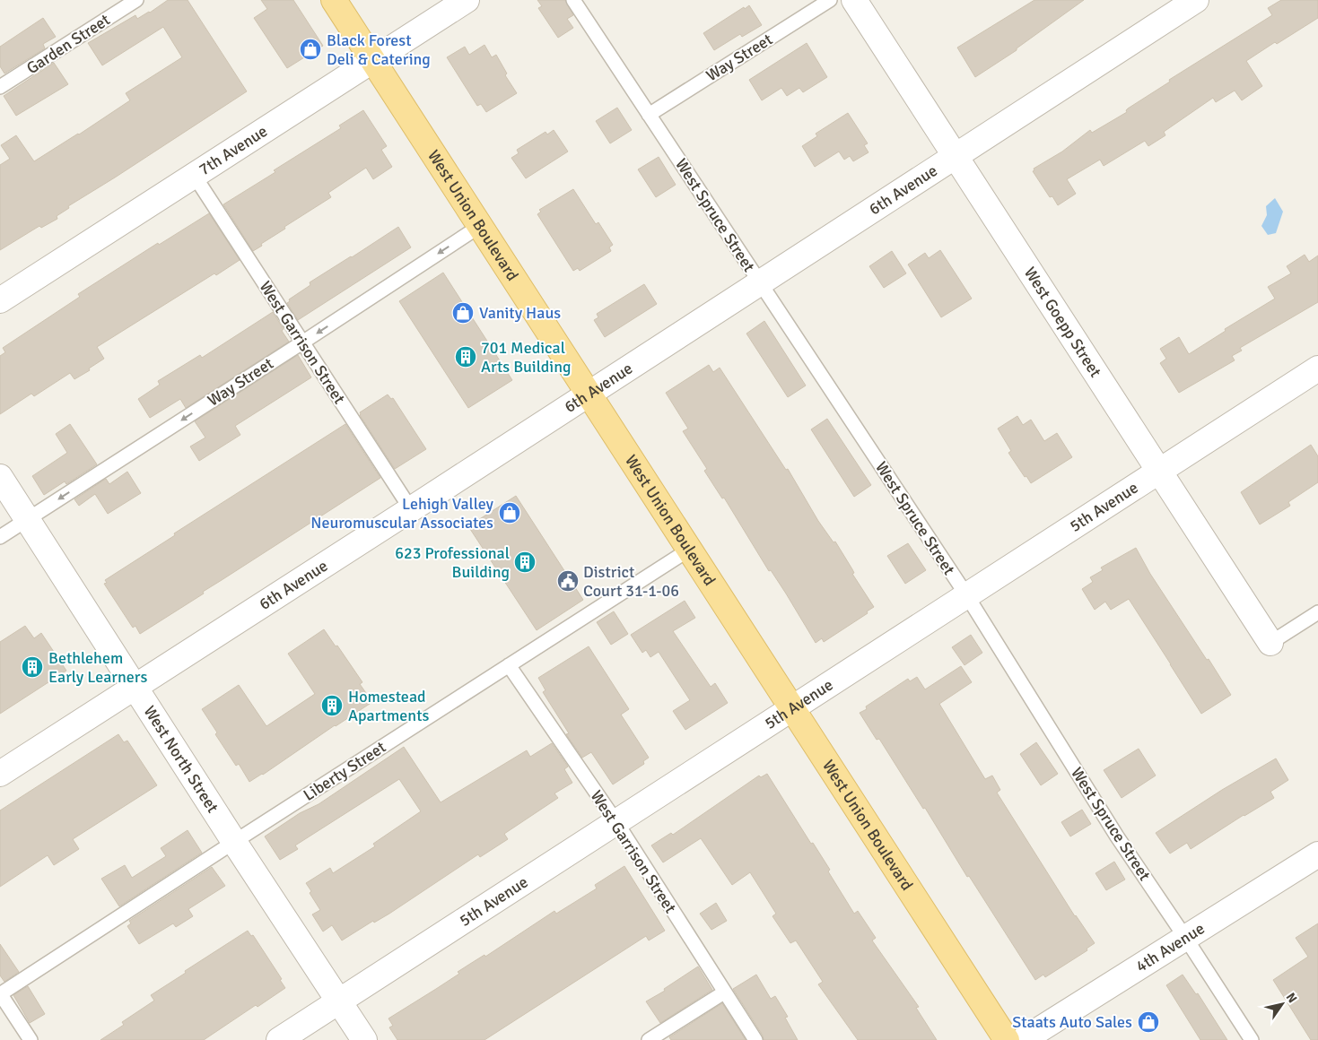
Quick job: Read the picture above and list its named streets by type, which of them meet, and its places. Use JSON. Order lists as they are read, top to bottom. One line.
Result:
{"streets":{"main road":["West Union Boulevard"],"street":["7th Avenue","6th Avenue","West Goepp Street","5th Avenue","West North Street","4th Avenue"],"lane":["Garden Street","Way Street","West Spruce Street","West Garrison Street","Liberty Street"]},"crossings":[["Way Street","West Union Boulevard"],["Way Street","West Spruce Street"],["Way Street","West Garrison Street"],["Way Street","West North Street"],["7th Avenue","West Union Boulevard"],["7th Avenue","West Garrison Street"],["6th Avenue","West Union Boulevard"],["6th Avenue","West Spruce Street"],["6th Avenue","West Goepp Street"],["6th Avenue","West Garrison Street"],["6th Avenue","West North Street"],["West Union Boulevard","5th Avenue"],["West Union Boulevard","Liberty Street"],["West Spruce Street","5th Avenue"],["West Spruce Street","4th Avenue"],["West Goepp Street","5th Avenue"],["West Garrison Street","5th Avenue"],["West Garrison Street","Liberty Street"],["5th Avenue","West North Street"],["West North Street","Liberty Street"]],"one_way":["Way Street"],"places":{"shop":["Black Forest Deli & Catering","Vanity Haus","Lehigh Valley Neuromuscular Associates","Staats Auto Sales"],"building":["701 Medical Arts Building","623 Professional Building","Bethlehem Early Learners","Homestead Apartments"],"public building":["District Court 31-1-06"]},"north":"top right"}
